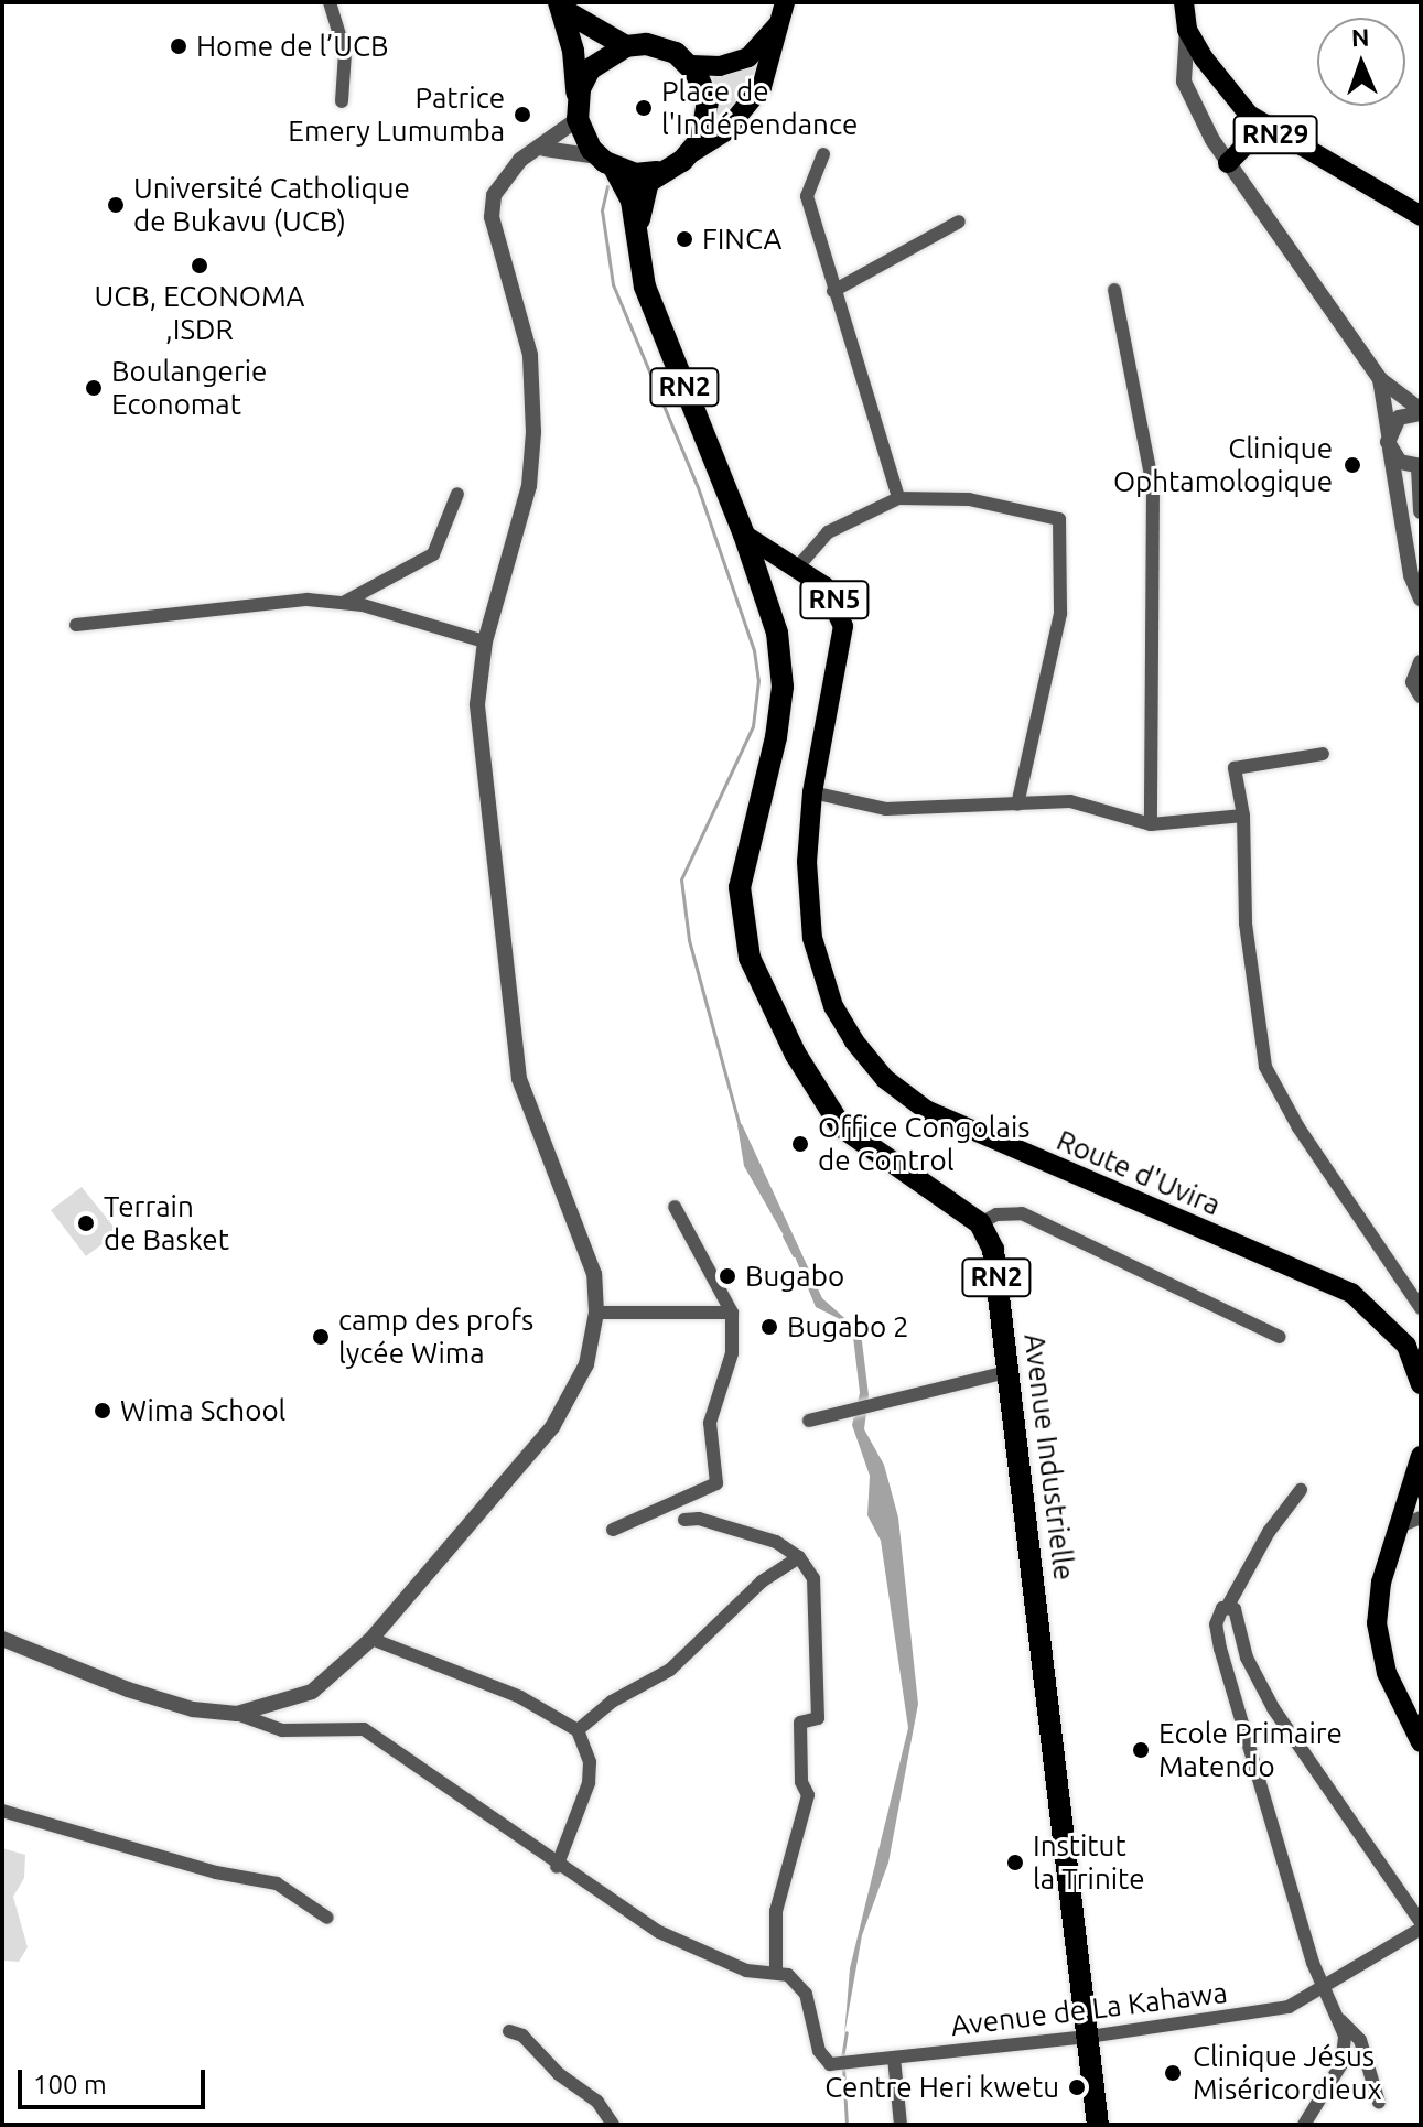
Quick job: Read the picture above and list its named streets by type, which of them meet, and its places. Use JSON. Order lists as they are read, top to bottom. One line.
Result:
{"streets":{"highway":["RN2","Avenue Industrielle"],"main road":["RN29","RN5","Route d'Uvira"],"street":["Avenue de La Kahawa"]},"crossings":[["RN2","Route d'Uvira"],["RN2","Avenue Industrielle"],["Avenue Industrielle","Avenue de La Kahawa"]],"places":["Home de l’UCB","Place de l'Indépendance","Patrice Emery Lumumba","Université Catholique de Bukavu (UCB)","FINCA","UCB, ECONOMA ,ISDR","Boulangerie Economat","Clinique Ophtamologique","Office Congolais de Control","Terrain de Basket","Bugabo","Bugabo 2","camp des profs lycée Wima","Wima School","Ecole Primaire Matendo","Institut la Trinite","Clinique Jésus Miséricordieux","Centre Heri kwetu"],"scale_bar":"100 m","north":"top"}
